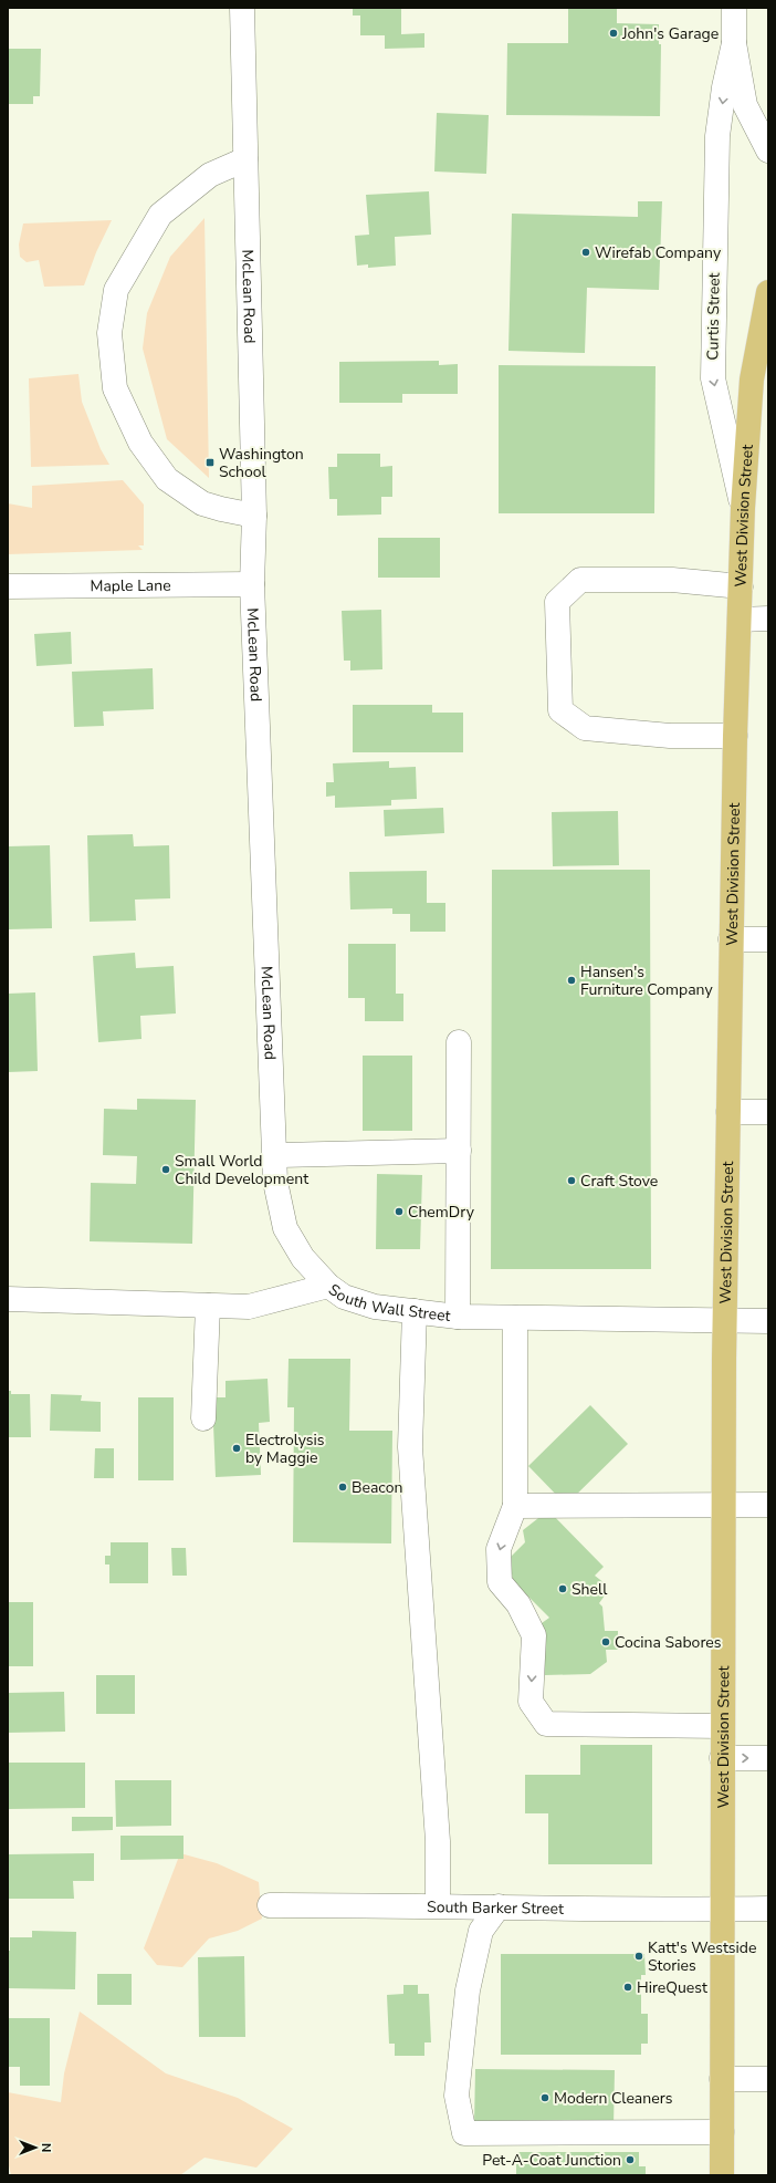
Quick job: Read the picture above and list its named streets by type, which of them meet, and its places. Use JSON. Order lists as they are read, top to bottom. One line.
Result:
{"streets":{"main road":["West Division Street"],"street":["McLean Road","Curtis Street","Maple Lane","South Wall Street","South Barker Street"]},"crossings":[["McLean Road","Maple Lane"],["McLean Road","South Wall Street"],["Curtis Street","West Division Street"],["West Division Street","South Wall Street"],["West Division Street","South Barker Street"]],"one_way":["Curtis Street"],"places":{"other":["John's Garage","Wirefab Company","Hansen's Furniture Company","Small World Child Development","Craft Stove","ChemDry","Electrolysis by Maggie","Beacon","Shell","Cocina Sabores","Katt's Westside Stories","HireQuest","Modern Cleaners","Pet-A-Coat Junction"],"transit":["Washington School"]},"north":"right"}
